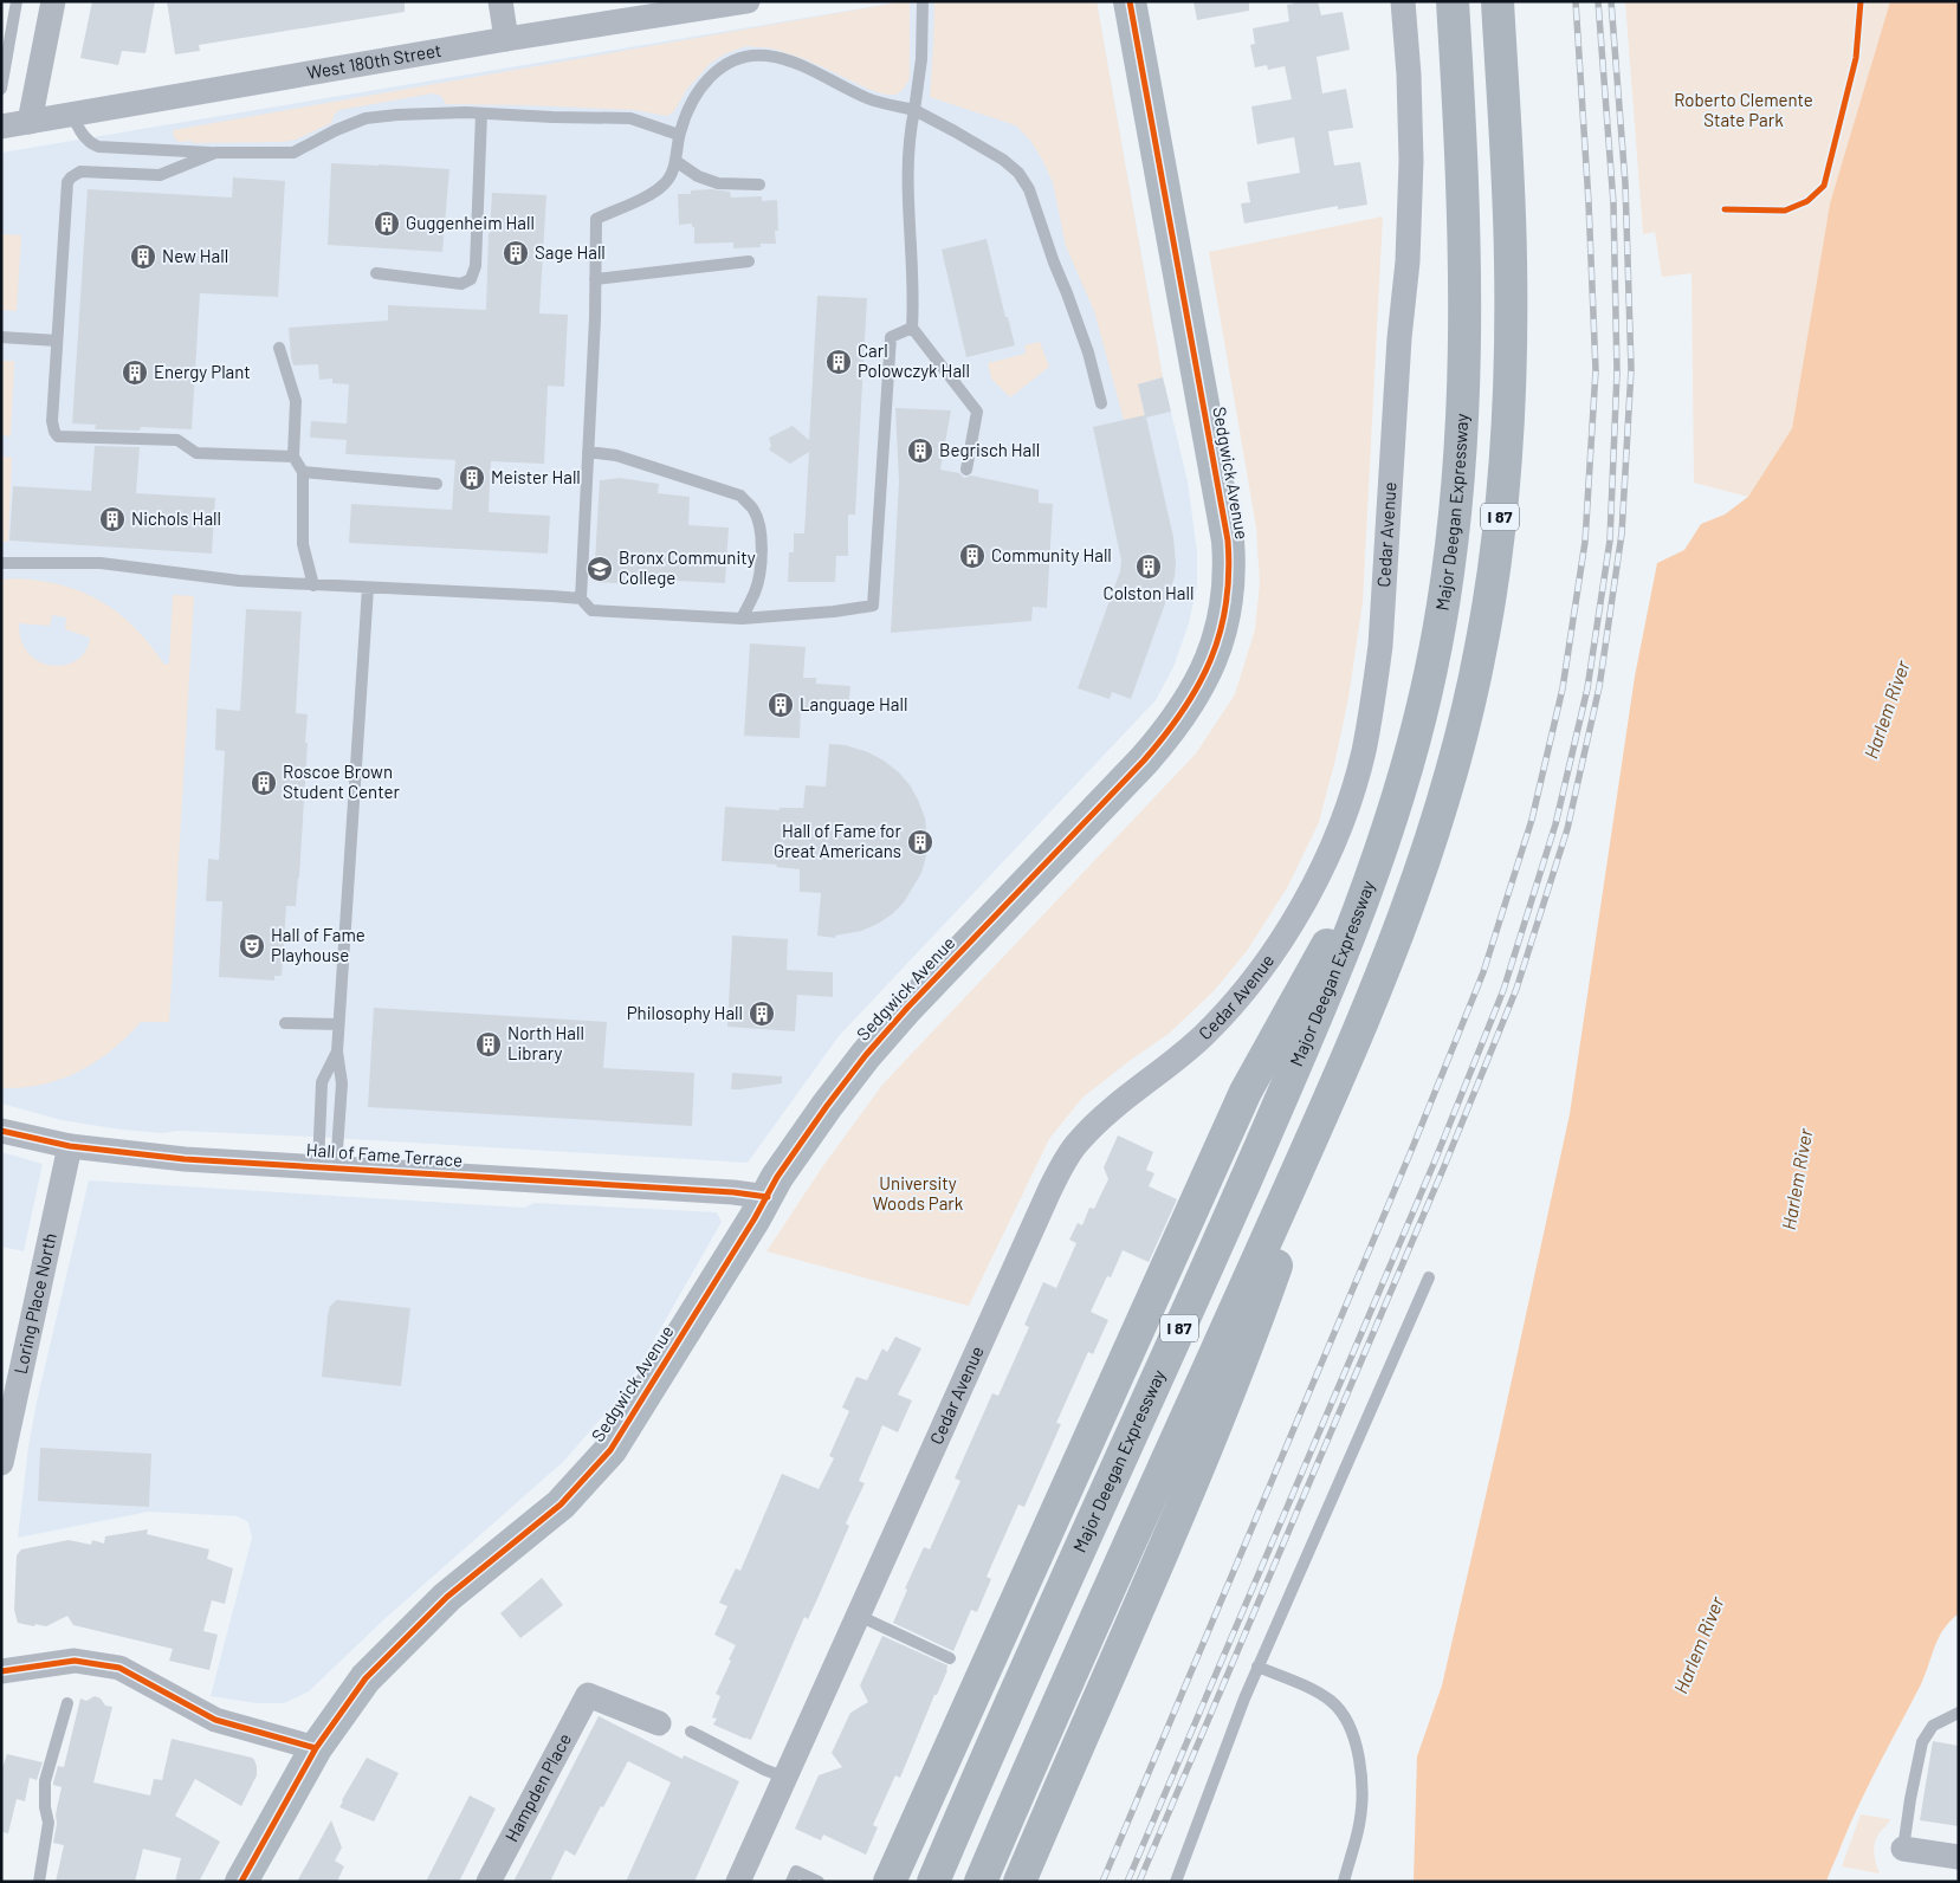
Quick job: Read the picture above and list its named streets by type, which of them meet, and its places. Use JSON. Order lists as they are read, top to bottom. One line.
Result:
{"streets":{"highway":["Major Deegan Expressway","I 87"],"main road":["Sedgwick Avenue"],"street":["West 180th Street","Cedar Avenue","Hall of Fame Terrace","Loring Place North","Hampden Place"]},"crossings":[["Sedgwick Avenue","Hall of Fame Terrace"],["Hall of Fame Terrace","Loring Place North"]],"water":["Harlem River"],"parks":["Roberto Clemente State Park","University Woods Park"],"places":{"building":["Guggenheim Hall","Sage Hall","New Hall","Carl Polowczyk Hall","Energy Plant","Begrisch Hall","Meister Hall","Nichols Hall","Community Hall","Colston Hall","Language Hall","Roscoe Brown Student Center","Hall of Fame for Great Americans","Philosophy Hall","North Hall Library"],"school or university":["Bronx Community College"],"theatre":["Hall of Fame Playhouse"]}}
